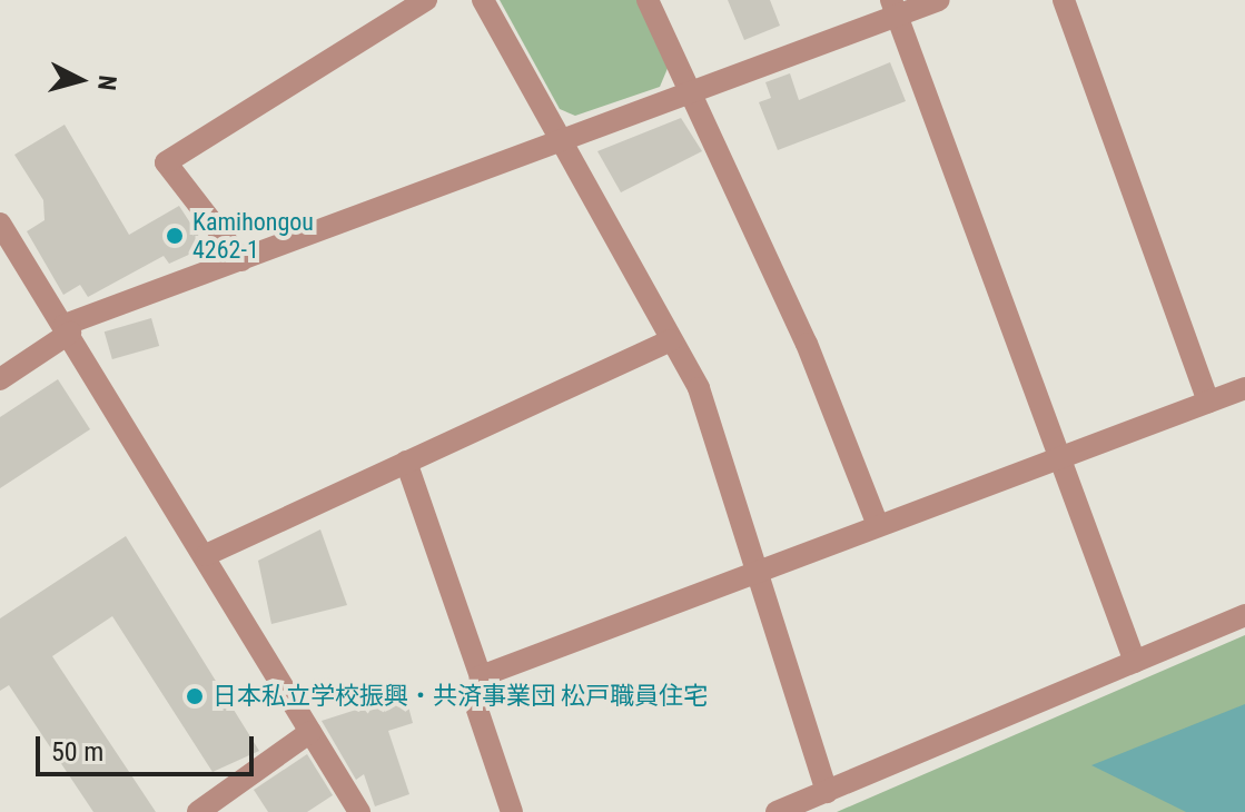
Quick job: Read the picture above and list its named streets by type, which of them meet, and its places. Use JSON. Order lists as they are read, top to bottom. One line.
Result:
{"places":["Kamihongou 4262-1","日本私立学校振興・共済事業団 松戸職員住宅"],"scale_bar":"50 m","north":"right"}
